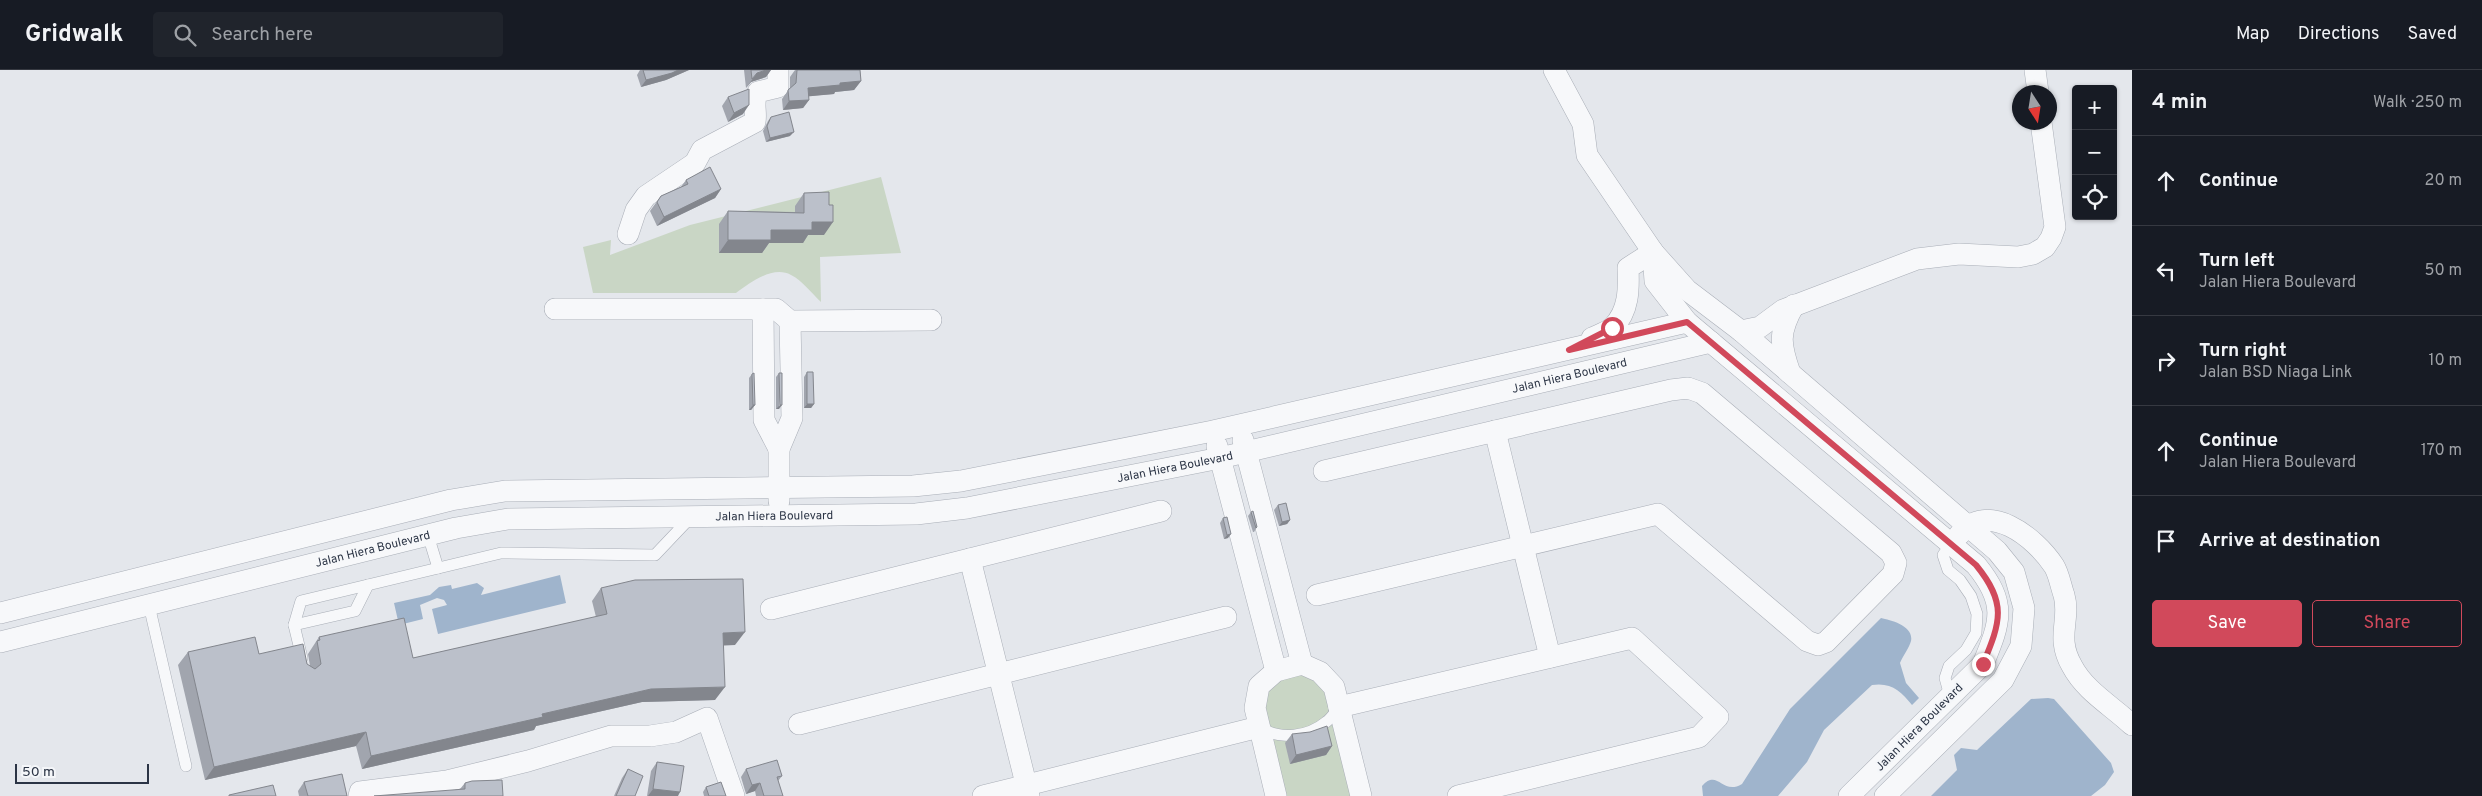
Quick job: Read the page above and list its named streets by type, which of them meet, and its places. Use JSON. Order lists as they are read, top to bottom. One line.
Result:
{"streets":{"street":["Jalan Hiera Boulevard"]},"scale_bar":"50 m","north":"bottom","page":{"header":"Gridwalk","search":"Search here","nav":["Map","Directions","Saved"],"heading":["4 min","Walk · 250 m"],"map_buttons":["+","−"],"list":[["Continue","20 m"],["Turn left","Jalan Hiera Boulevard","50 m"],["Turn right","Jalan BSD Niaga Link","10 m"],["Continue","Jalan Hiera Boulevard","170 m"],"Arrive at destination"],"buttons":["Save","Share"],"scale":"50 m"}}
